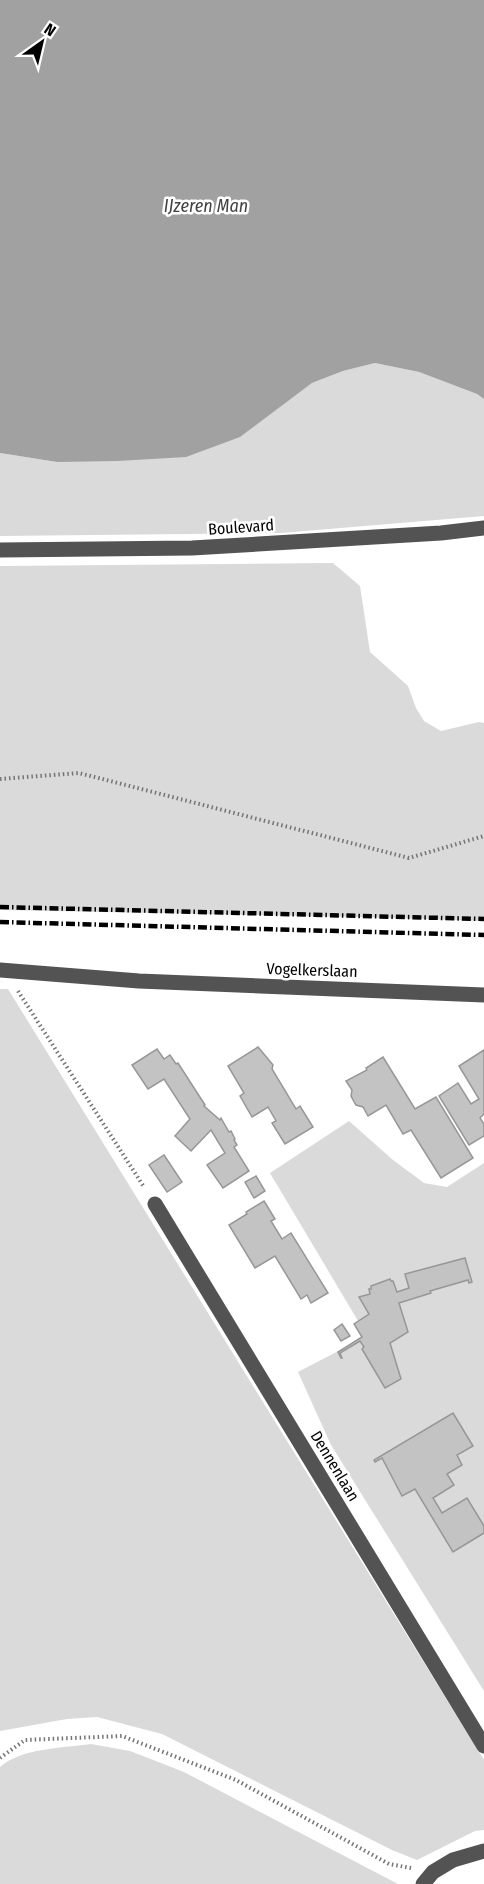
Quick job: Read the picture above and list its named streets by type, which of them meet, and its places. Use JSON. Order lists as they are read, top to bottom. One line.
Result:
{"streets":{"street":["Boulevard","Vogelkerslaan","Dennenlaan"]},"water":["IJzeren Man"],"north":"top right"}
